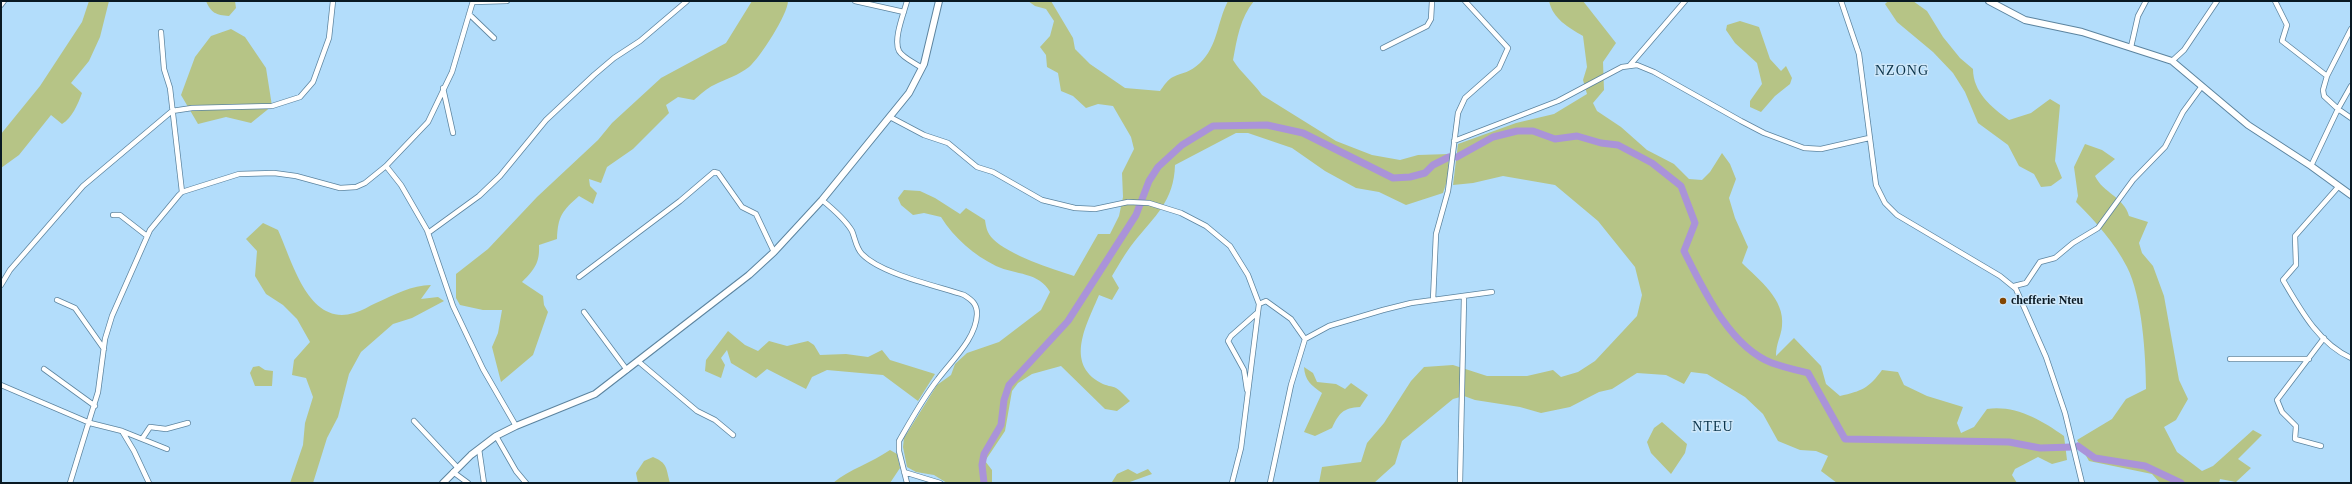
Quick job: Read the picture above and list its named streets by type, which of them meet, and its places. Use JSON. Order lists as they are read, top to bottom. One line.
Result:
{"districts":["NZONG","NTEU"],"places":["chefferie Nteu"]}
